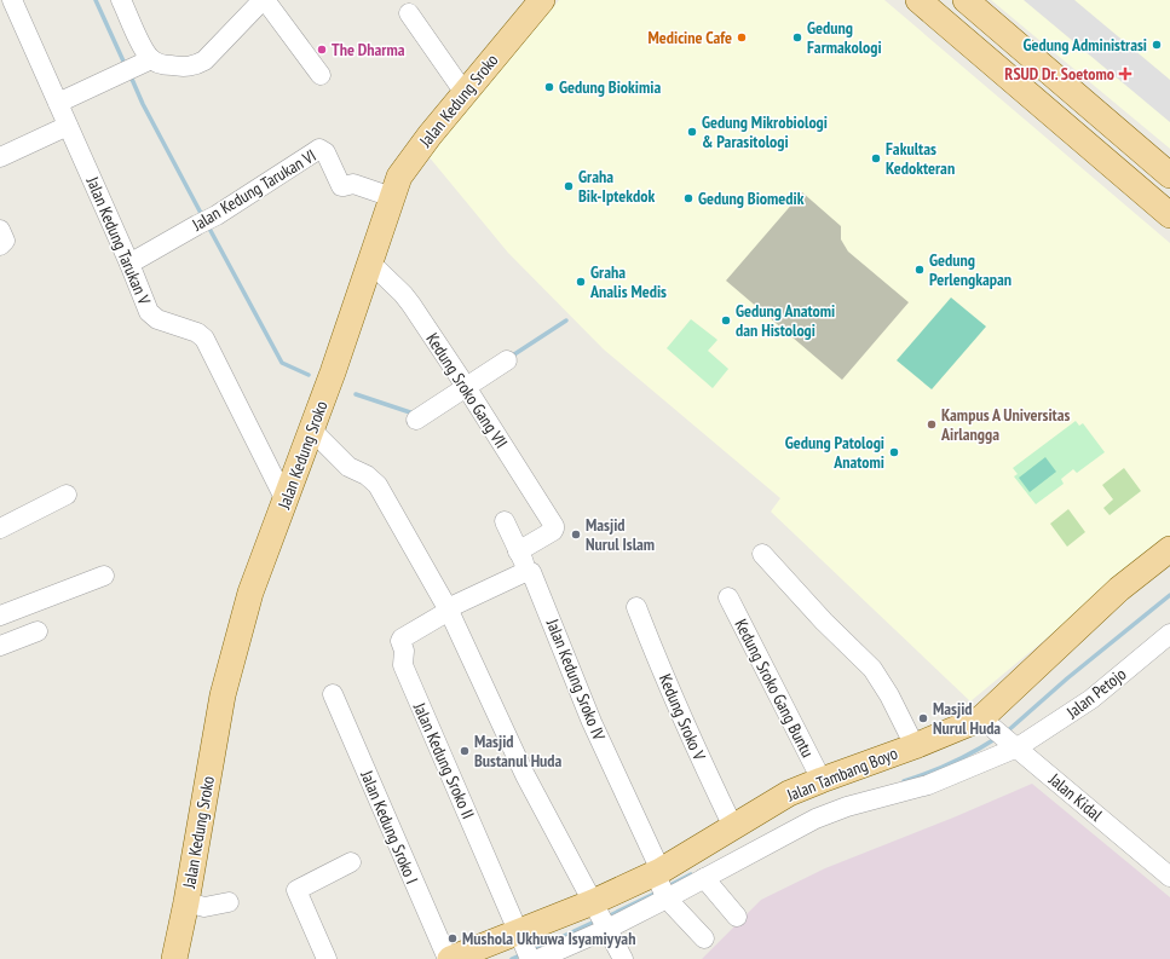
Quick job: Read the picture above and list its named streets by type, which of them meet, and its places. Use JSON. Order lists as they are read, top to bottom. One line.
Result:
{"streets":{"main road":["Jalan Kedung Sroko","Jalan Tambang Boyo"],"street":["Jalan Kedung Tarukan VI","Jalan Kedung Tarukan V","Kedung Sroko Gang VII","Jalan Kedung Sroko IV","Kedung Sroko Gang Buntu","Jalan Petojo","Kedung Sroko V","Jalan Kedung Sroko II","Jalan Kidal","Jalan Kedung Sroko I"]},"crossings":[["Jalan Kedung Sroko","Jalan Kedung Tarukan VI"],["Jalan Kedung Sroko","Jalan Kedung Tarukan V"],["Jalan Kedung Sroko","Kedung Sroko Gang VII"],["Jalan Kedung Tarukan VI","Jalan Kedung Tarukan V"],["Kedung Sroko Gang VII","Jalan Kedung Sroko IV"],["Jalan Kedung Sroko IV","Jalan Petojo"],["Jalan Kedung Sroko IV","Jalan Tambang Boyo"],["Kedung Sroko Gang Buntu","Jalan Tambang Boyo"],["Jalan Petojo","Jalan Tambang Boyo"],["Jalan Petojo","Jalan Kidal"],["Kedung Sroko V","Jalan Tambang Boyo"],["Jalan Kedung Sroko II","Jalan Tambang Boyo"],["Jalan Tambang Boyo","Jalan Kidal"],["Jalan Tambang Boyo","Jalan Kedung Sroko I"]],"places":{"other":["Medicine Cafe","Gedung Farmakologi","Gedung Administrasi","The Dharma","Gedung Biokimia","Gedung Mikrobiologi & Parasitologi","Fakultas Kedokteran","Graha Bik-Iptekdok","Gedung Biomedik","Gedung Perlengkapan","Graha Analis Medis","Gedung Anatomi dan Histologi","Kampus A Universitas Airlangga","Gedung Patologi Anatomi","Masjid Nurul Islam","Masjid Nurul Huda","Masjid Bustanul Huda","Mushola Ukhuwa Isyamiyyah"],"health":["RSUD Dr. Soetomo"]}}
